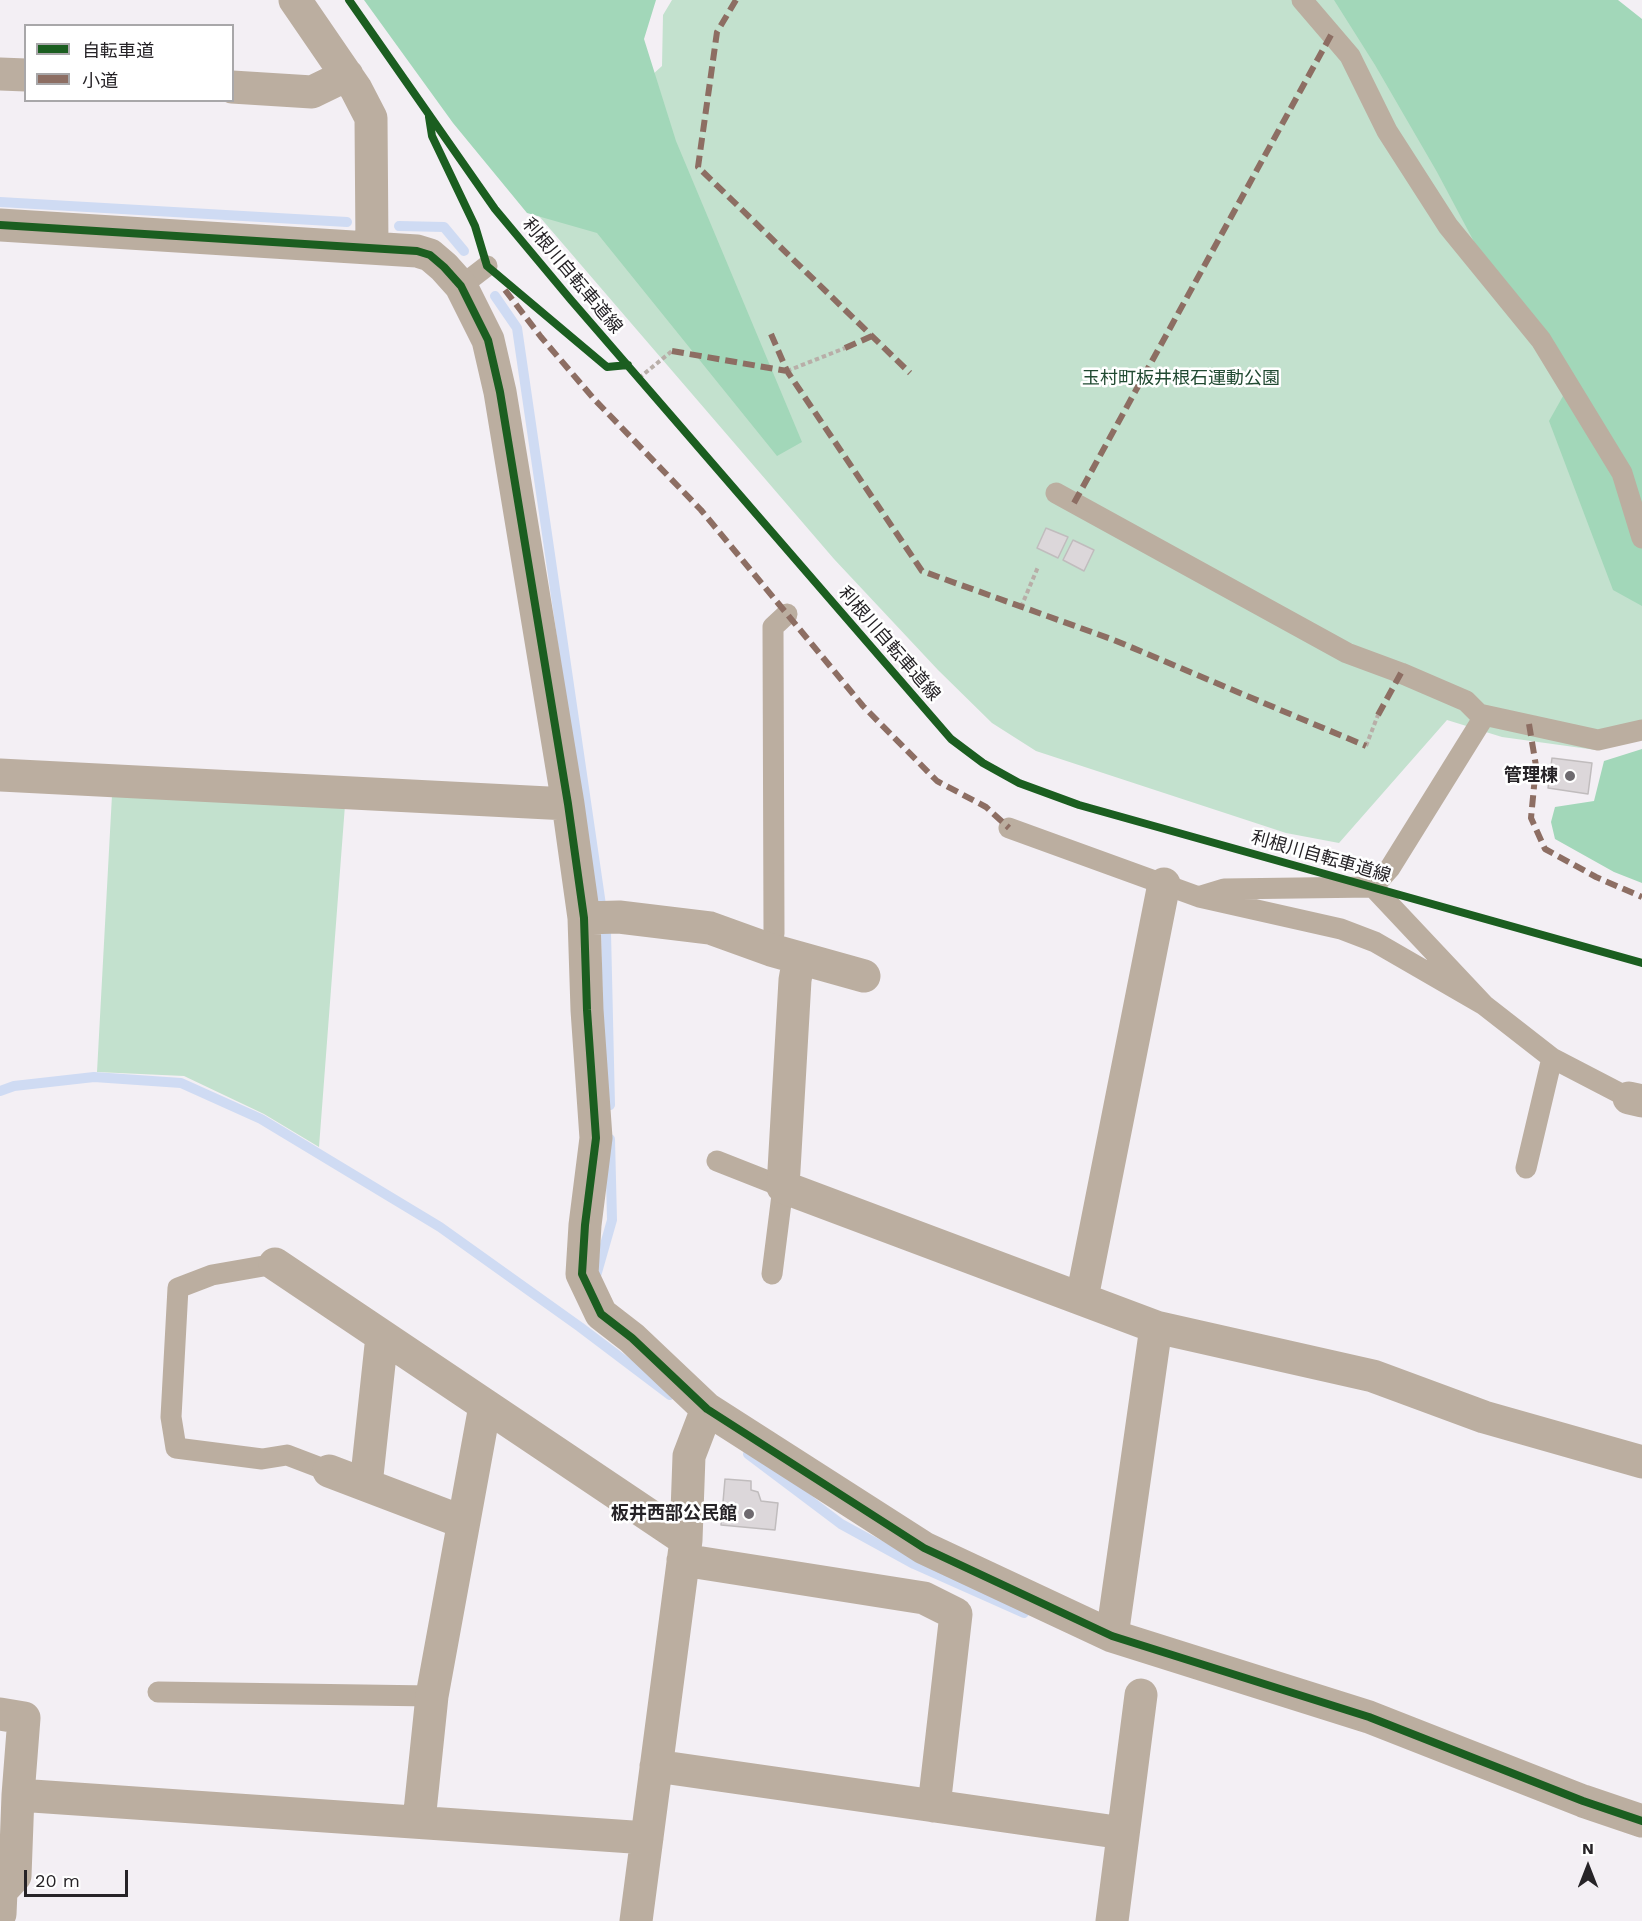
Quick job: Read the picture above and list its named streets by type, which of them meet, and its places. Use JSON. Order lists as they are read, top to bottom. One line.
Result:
{"streets":{"cycle path":["利根川自転車道線"]},"parks":["玉村町板井根石運動公園"],"places":["管理棟","板井西部公民館"],"legend":["自転車道","小道"],"scale_bar":"20 m","north":"top"}
